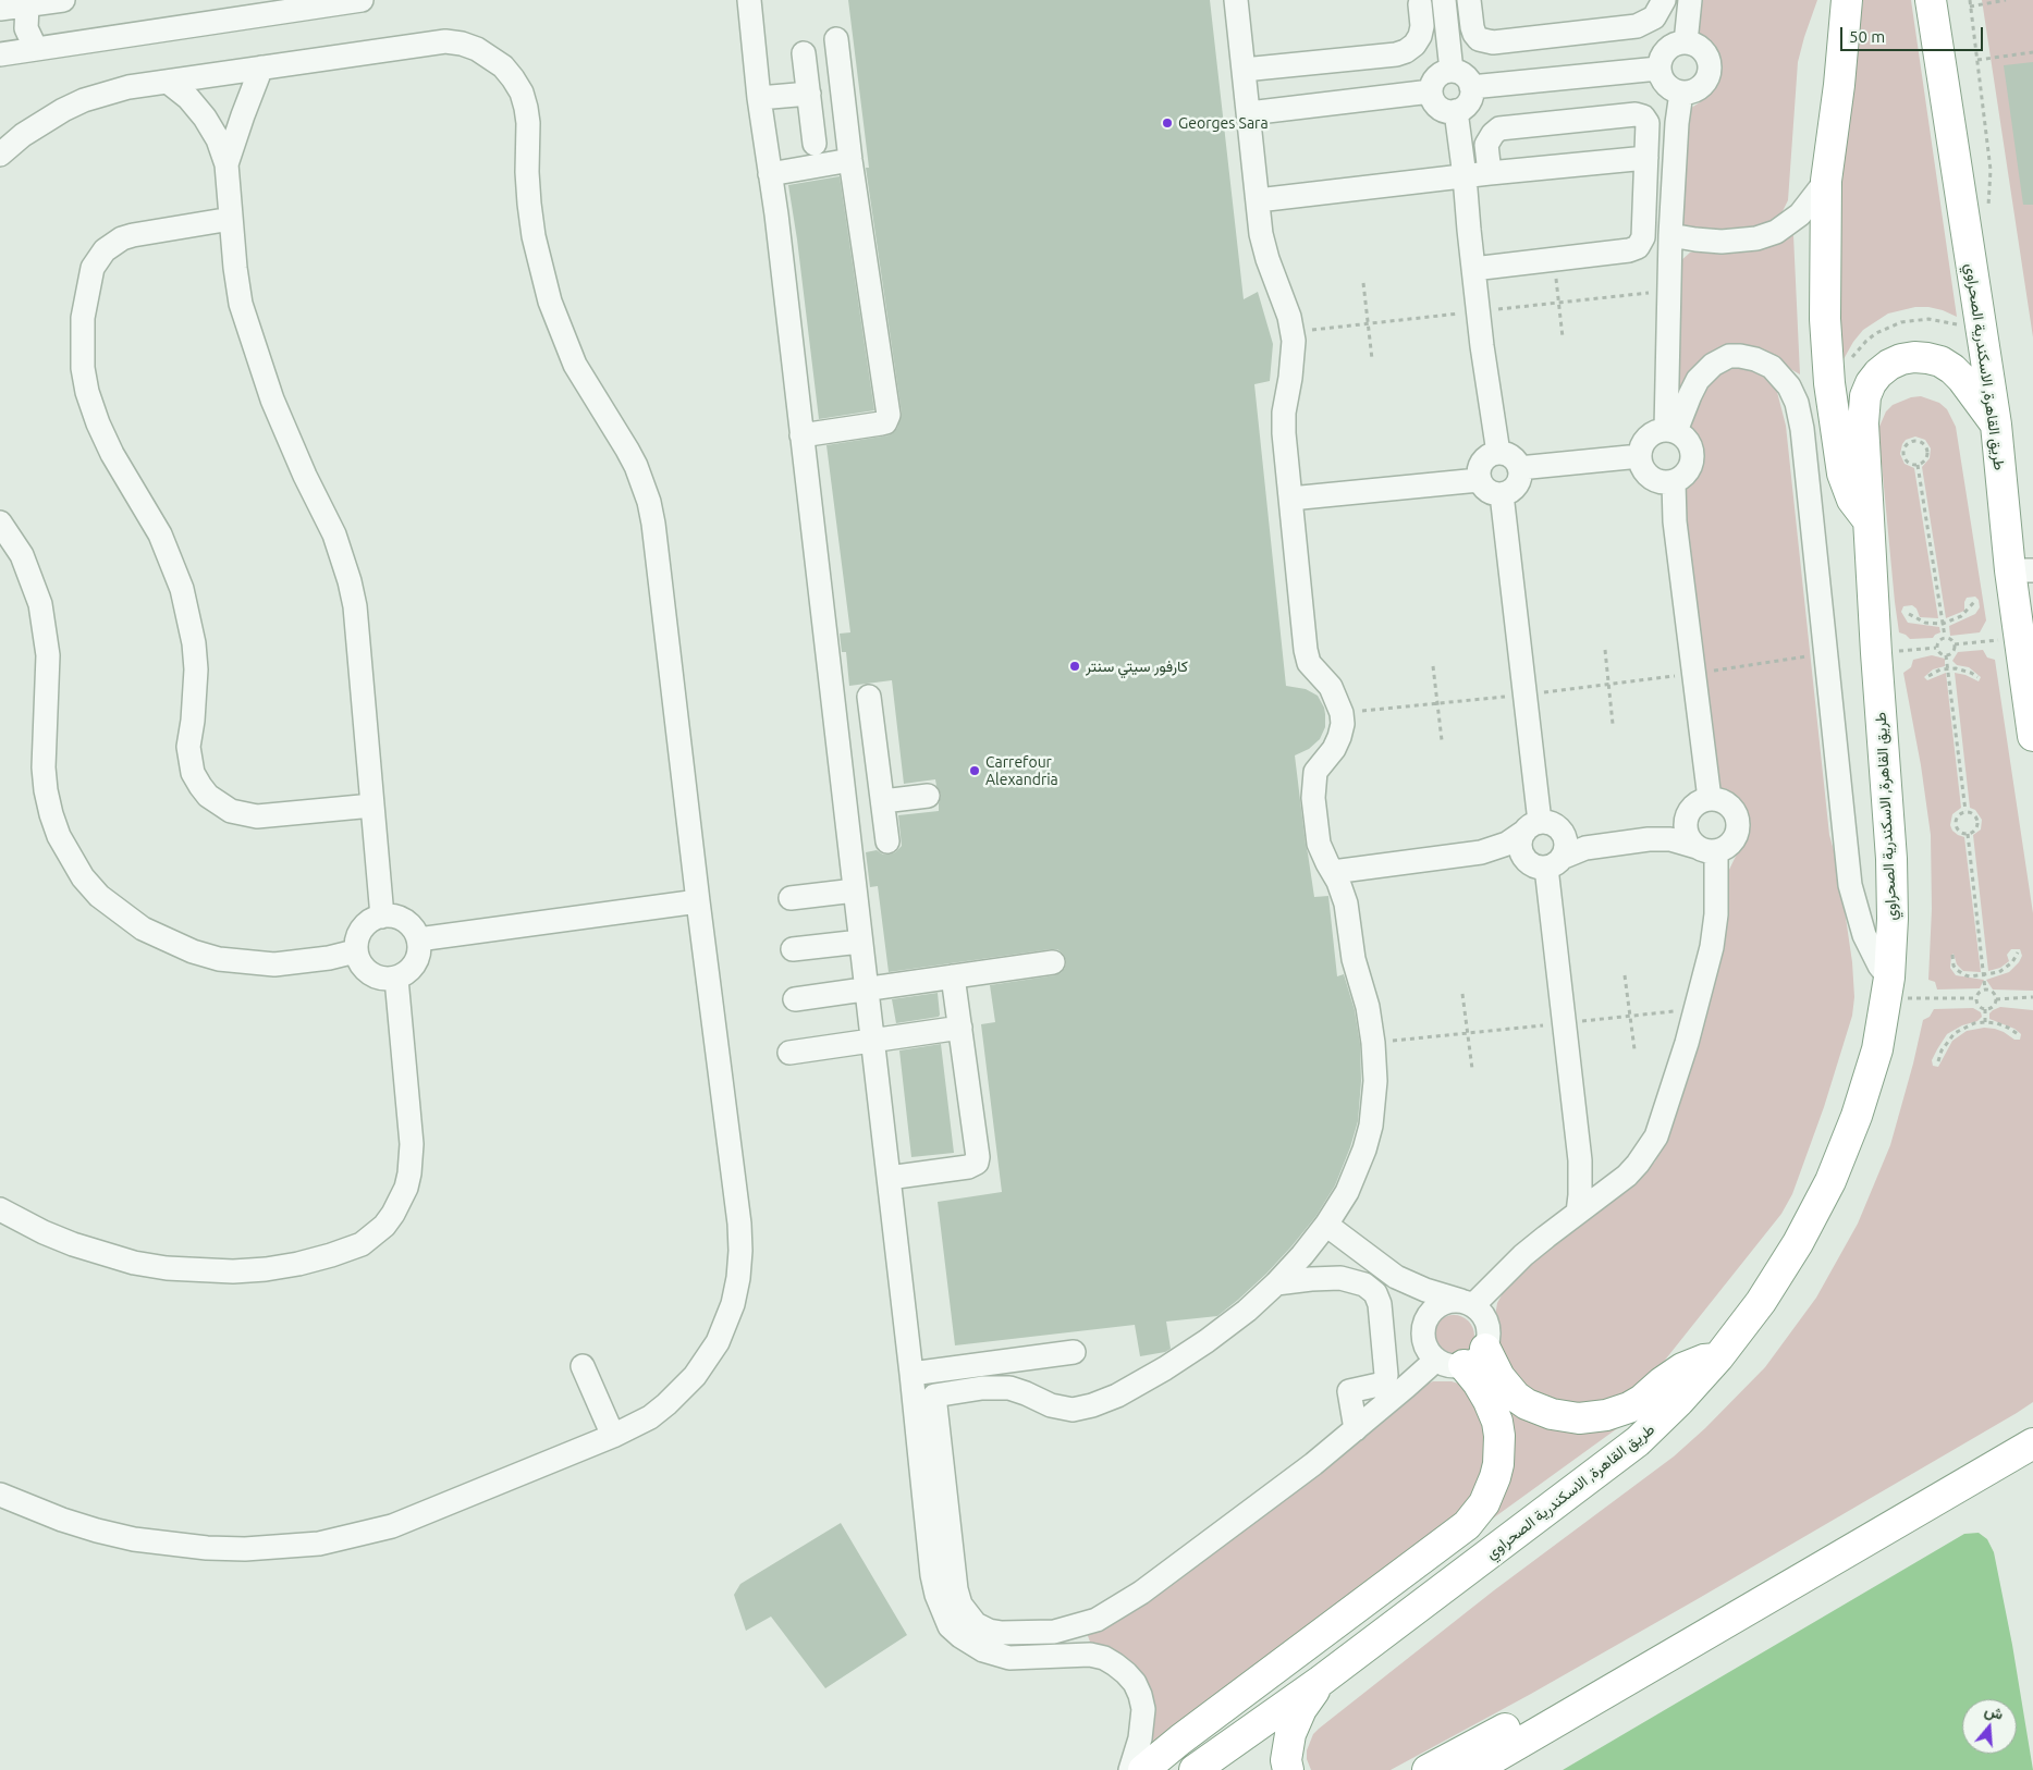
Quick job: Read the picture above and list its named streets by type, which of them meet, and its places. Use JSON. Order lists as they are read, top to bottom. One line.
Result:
{"streets":{"highway":["طريق القاهرة, الاسكندرية الصحراوي"]},"places":["Georges Sara","كارفور سيتي سنتر","Carrefour Alexandria"],"scale_bar":"50 m","north":"top"}
